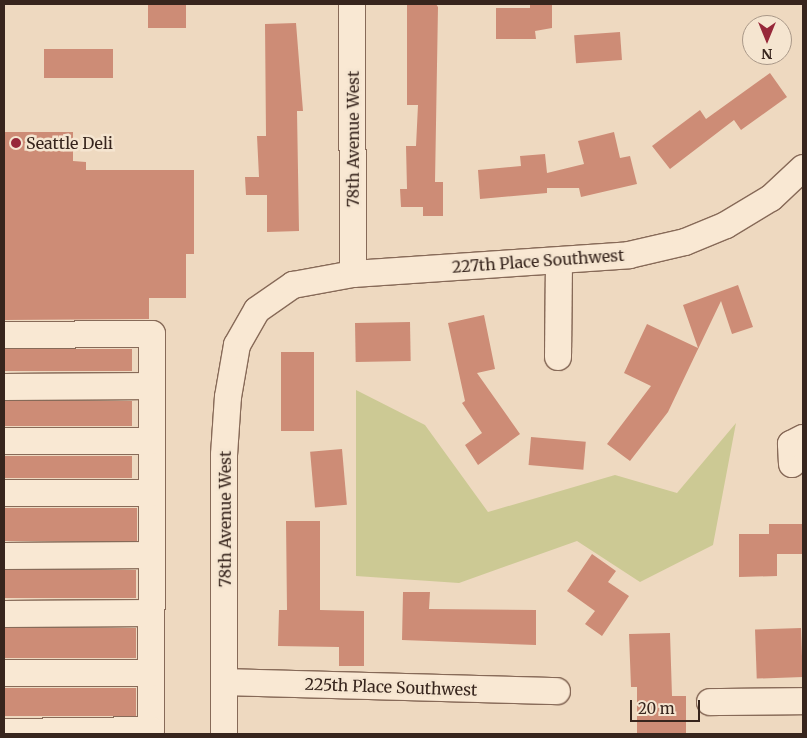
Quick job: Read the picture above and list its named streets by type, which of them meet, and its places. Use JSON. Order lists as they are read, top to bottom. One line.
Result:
{"streets":{"street":["78th Avenue West","227th Place Southwest","225th Place Southwest"]},"crossings":[["78th Avenue West","227th Place Southwest"],["78th Avenue West","225th Place Southwest"]],"places":["Seattle Deli"],"scale_bar":"20 m","north":"bottom"}
